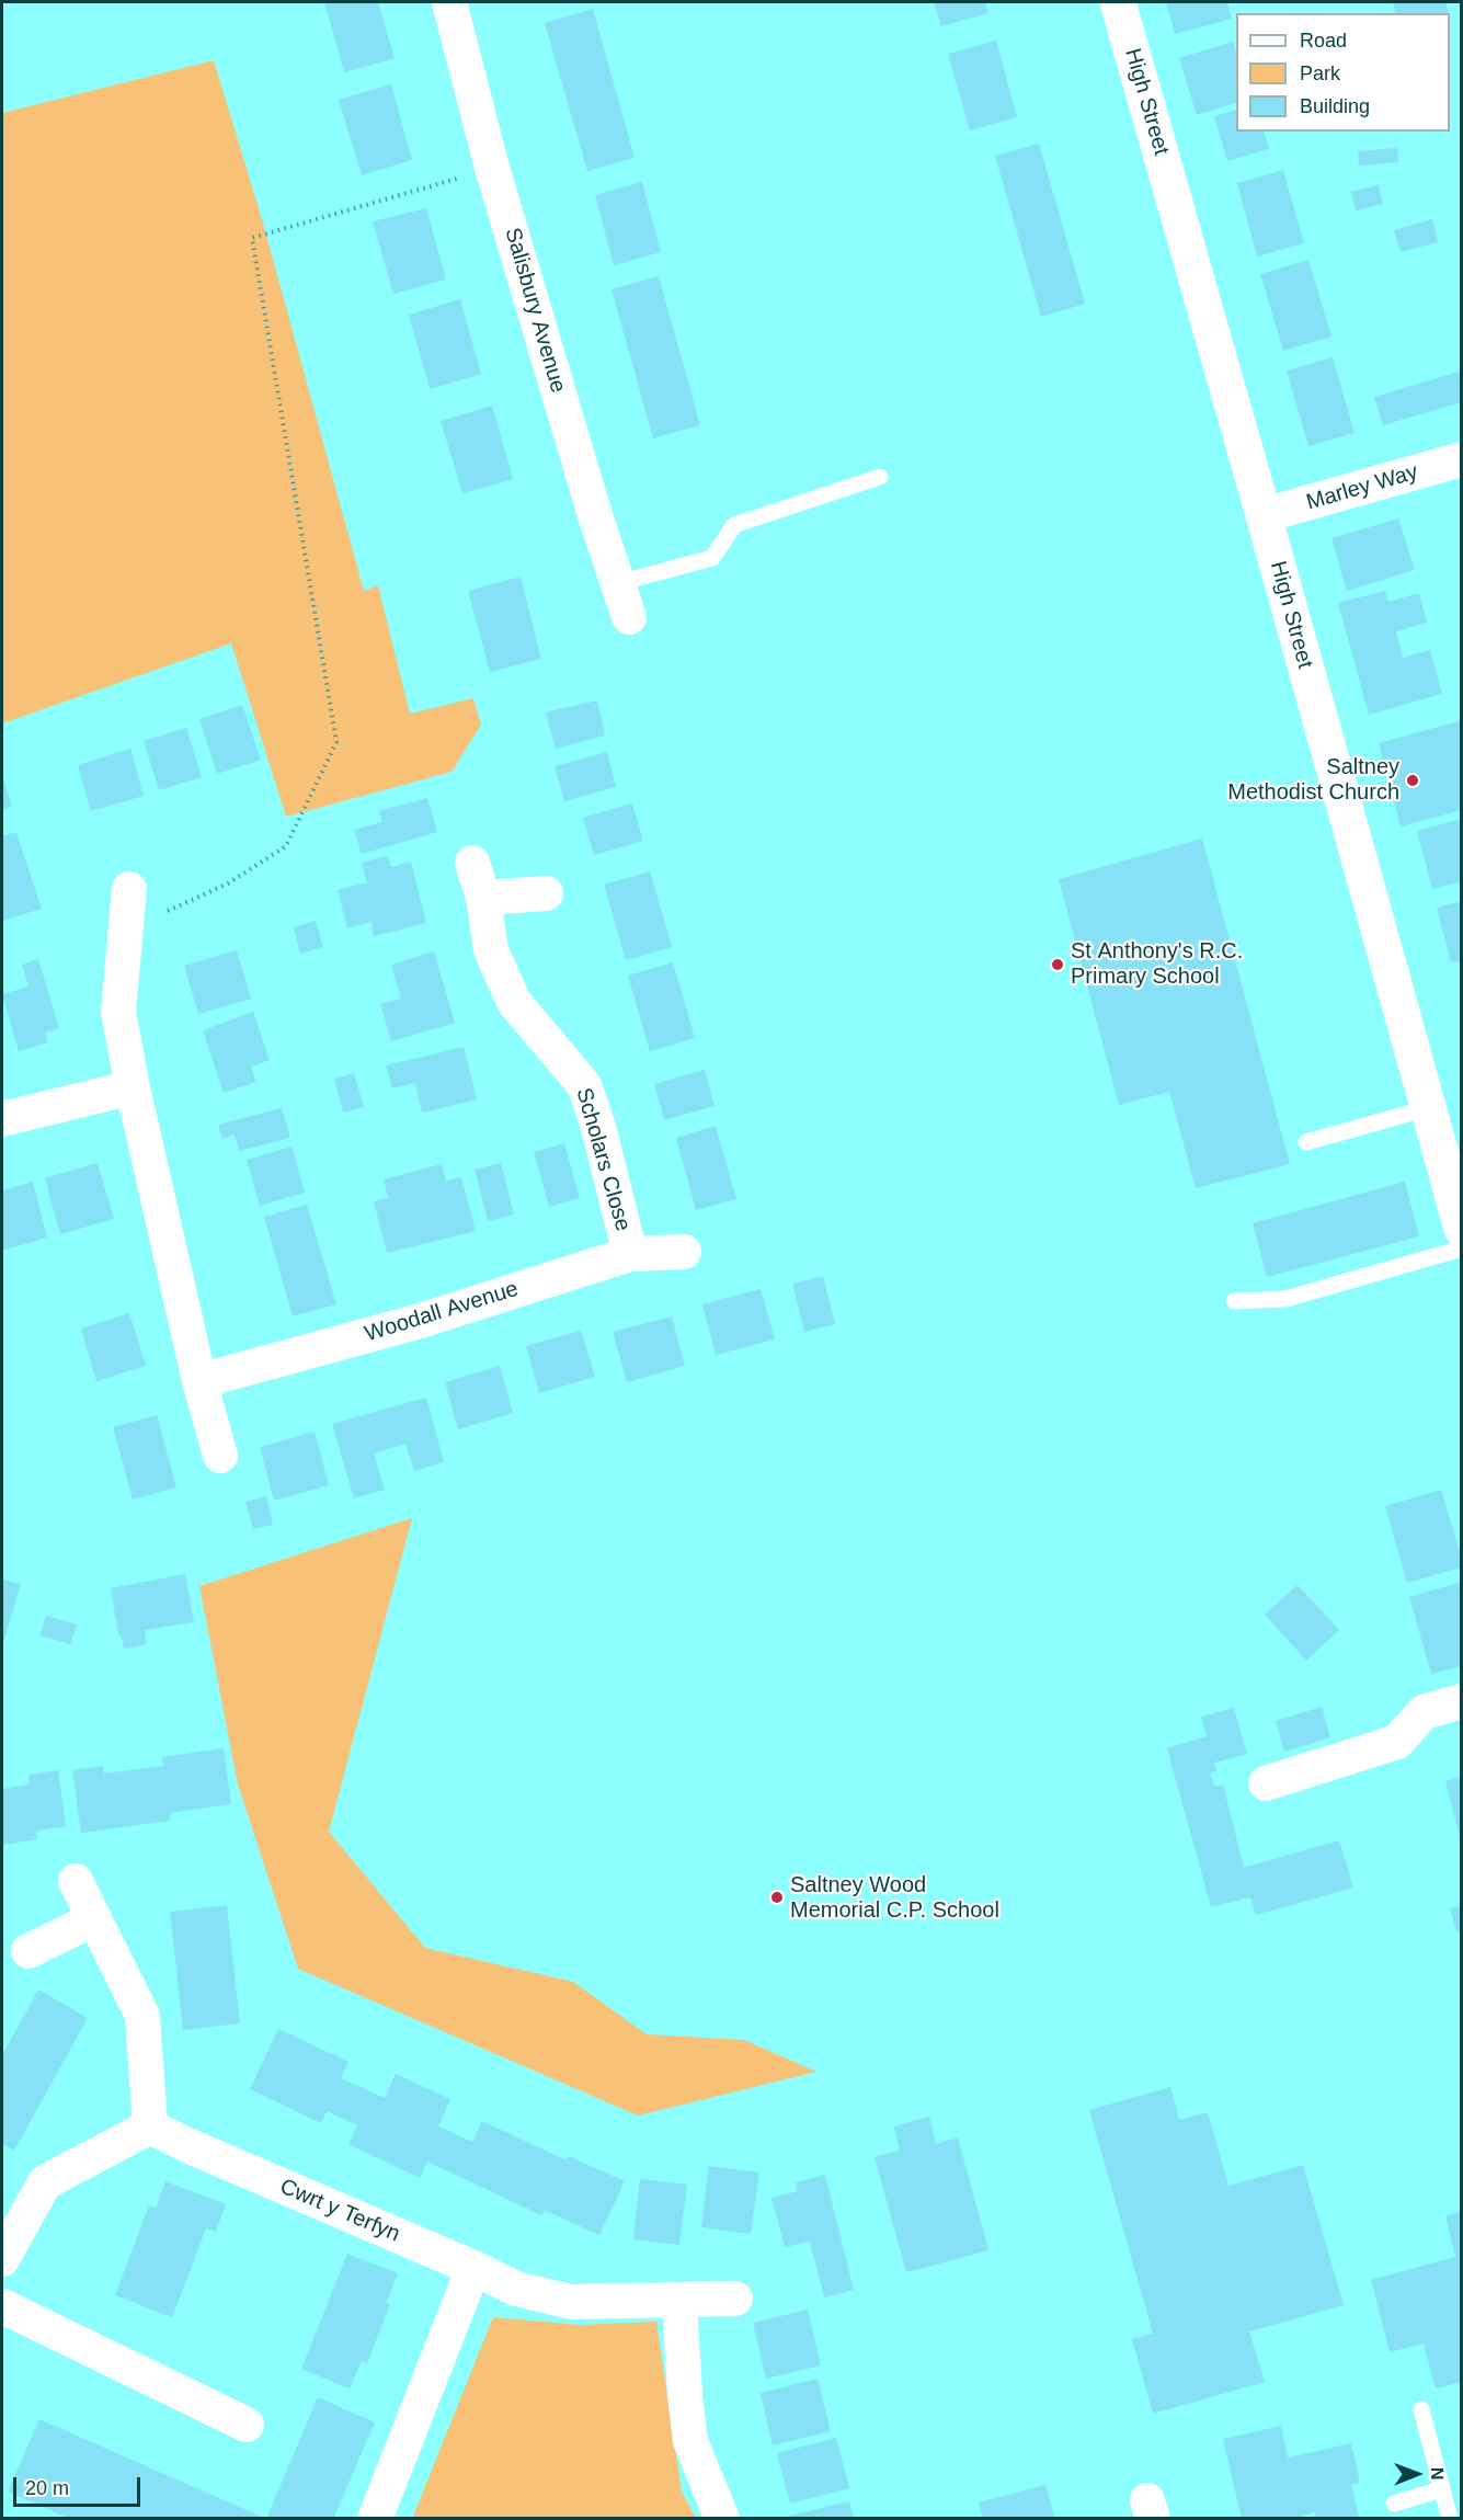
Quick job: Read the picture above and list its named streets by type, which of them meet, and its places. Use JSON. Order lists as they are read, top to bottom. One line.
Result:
{"streets":{"main road":["High Street"],"street":["Salisbury Avenue","Marley Way","Scholars Close","Woodall Avenue","Cwrt y Terfyn"]},"crossings":[["High Street","Marley Way"],["Scholars Close","Woodall Avenue"]],"places":["Saltney Methodist Church","St Anthony's R.C. Primary School","Saltney Wood Memorial C.P. School"],"legend":["Road","Park","Building"],"scale_bar":"20 m","north":"right"}
